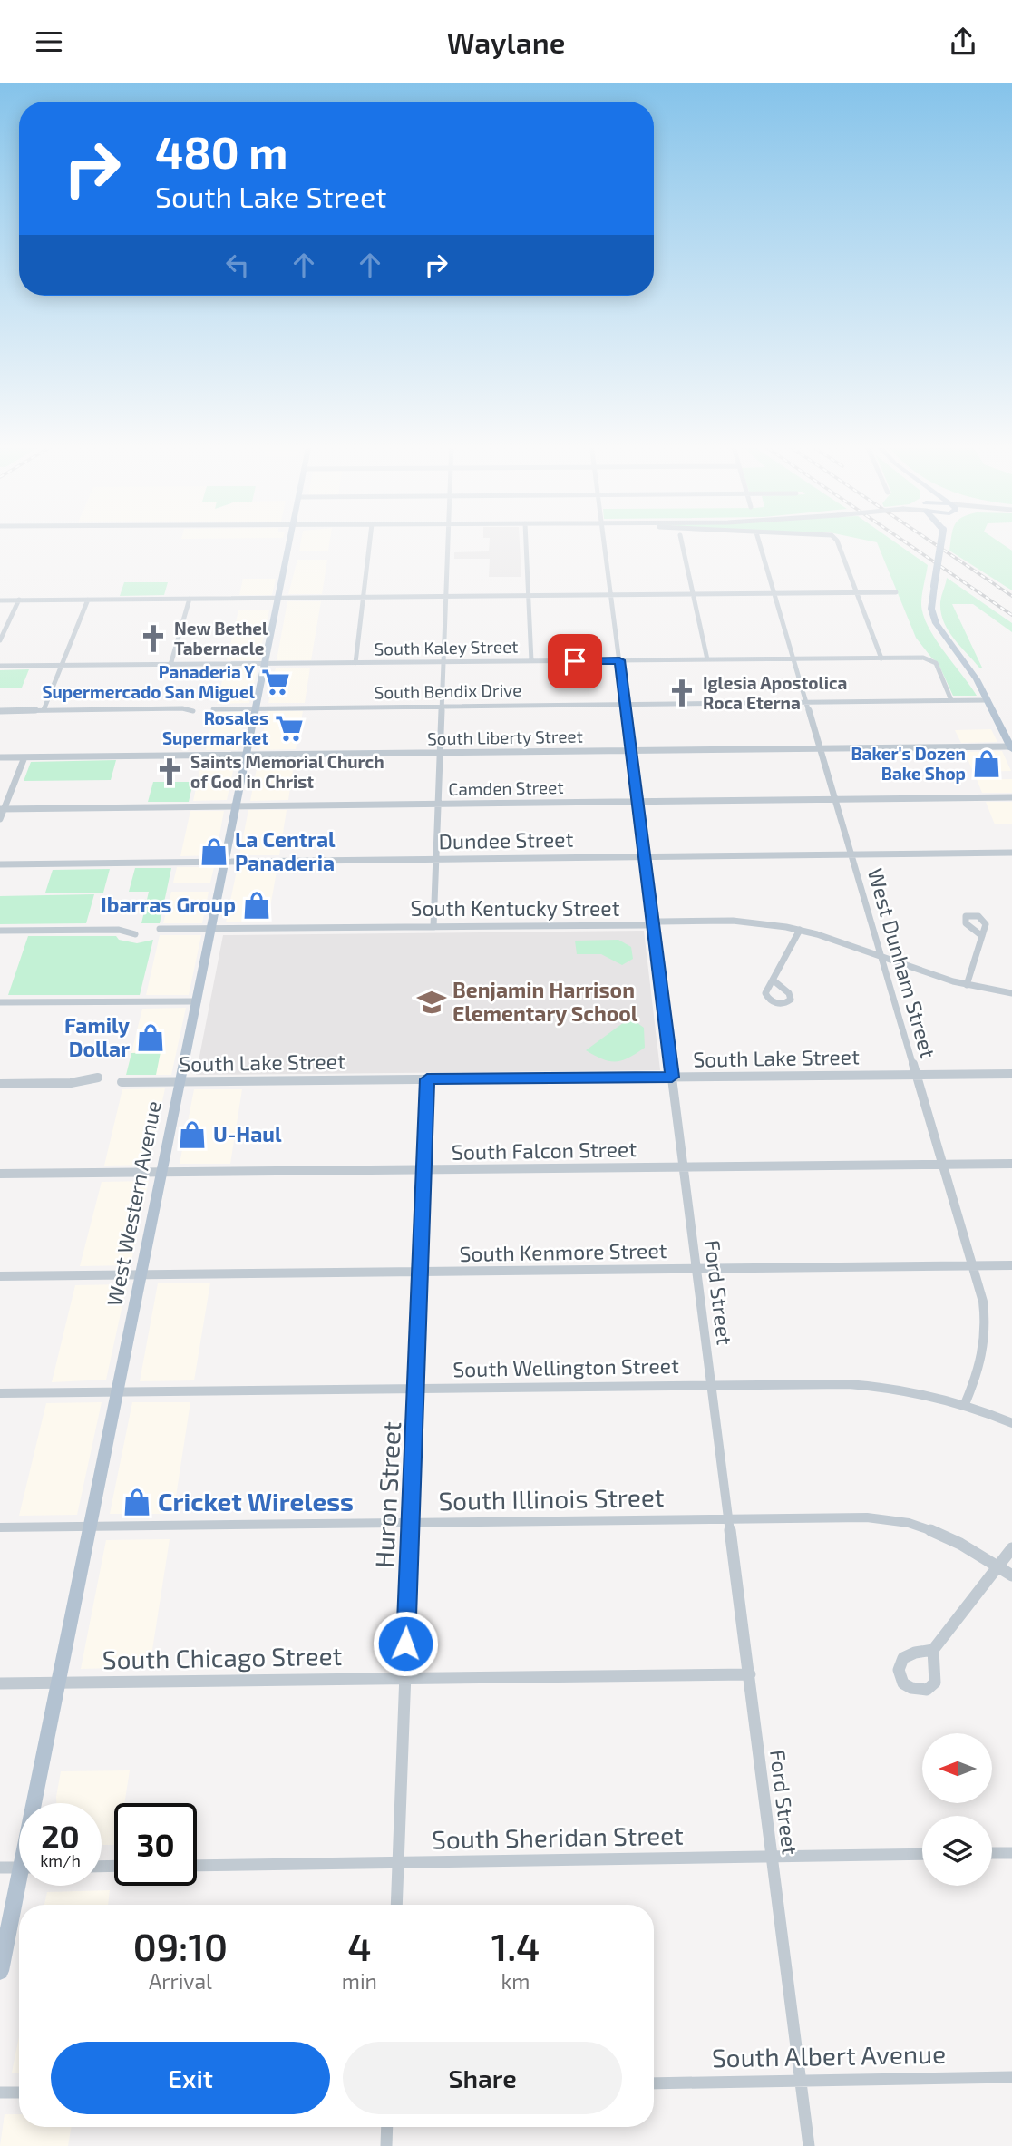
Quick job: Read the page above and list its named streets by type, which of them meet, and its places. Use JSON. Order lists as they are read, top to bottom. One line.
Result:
{"streets":{"main road":["West Western Avenue"],"street":["South Kaley Street","South Bendix Drive","South Liberty Street","Camden Street","Dundee Street","South Kentucky Street","West Dunham Street","South Lake Street","South Falcon Street","South Kenmore Street","Ford Street","South Wellington Street","Huron Street","South Illinois Street","South Chicago Street","South Sheridan Street","South Albert Avenue"]},"crossings":[["South Kaley Street","South Bendix Drive"],["South Kaley Street","West Dunham Street"],["South Kaley Street","West Western Avenue"],["South Kaley Street","Ford Street"],["South Bendix Drive","West Dunham Street"],["South Bendix Drive","West Western Avenue"],["South Bendix Drive","Ford Street"],["South Liberty Street","West Dunham Street"],["South Liberty Street","West Western Avenue"],["South Liberty Street","Ford Street"],["Camden Street","West Dunham Street"],["Camden Street","West Western Avenue"],["Camden Street","Ford Street"],["Dundee Street","West Dunham Street"],["Dundee Street","West Western Avenue"],["Dundee Street","Ford Street"],["South Kentucky Street","West Dunham Street"],["South Kentucky Street","West Western Avenue"],["South Kentucky Street","Ford Street"],["West Dunham Street","South Lake Street"],["West Dunham Street","South Falcon Street"],["West Dunham Street","South Kenmore Street"],["West Dunham Street","South Wellington Street"],["South Lake Street","West Western Avenue"],["South Lake Street","Ford Street"],["South Lake Street","Huron Street"],["South Falcon Street","West Western Avenue"],["South Falcon Street","Ford Street"],["South Falcon Street","Huron Street"],["West Western Avenue","South Kenmore Street"],["West Western Avenue","South Wellington Street"],["West Western Avenue","South Illinois Street"],["West Western Avenue","South Chicago Street"],["South Kenmore Street","Ford Street"],["South Kenmore Street","Huron Street"],["Ford Street","South Wellington Street"],["Ford Street","South Illinois Street"],["Ford Street","South Chicago Street"],["Ford Street","South Sheridan Street"],["Ford Street","South Albert Avenue"],["South Wellington Street","Huron Street"],["Huron Street","South Illinois Street"],["Huron Street","South Chicago Street"],["Huron Street","South Sheridan Street"]],"places":{"church":["New Bethel Tabernacle","Iglesia Apostolica Roca Eterna","Saints Memorial Church of God in Christ"],"supermarket":["Panaderia Y Supermercado San Miguel","Rosales Supermarket"],"shop":["Baker's Dozen Bake Shop","La Central Panaderia","Ibarras Group","Family Dollar","U-Haul","Cricket Wireless"],"school or university":["Benjamin Harrison Elementary School"]},"north":"left","page":{"header":"Waylane","turn":["480 m","South Lake Street"],"speed":"20 km/h","limit":"30","eta":["09:10","Arrival","4","min","1.4","km"],"buttons":["Exit","Share"]}}
